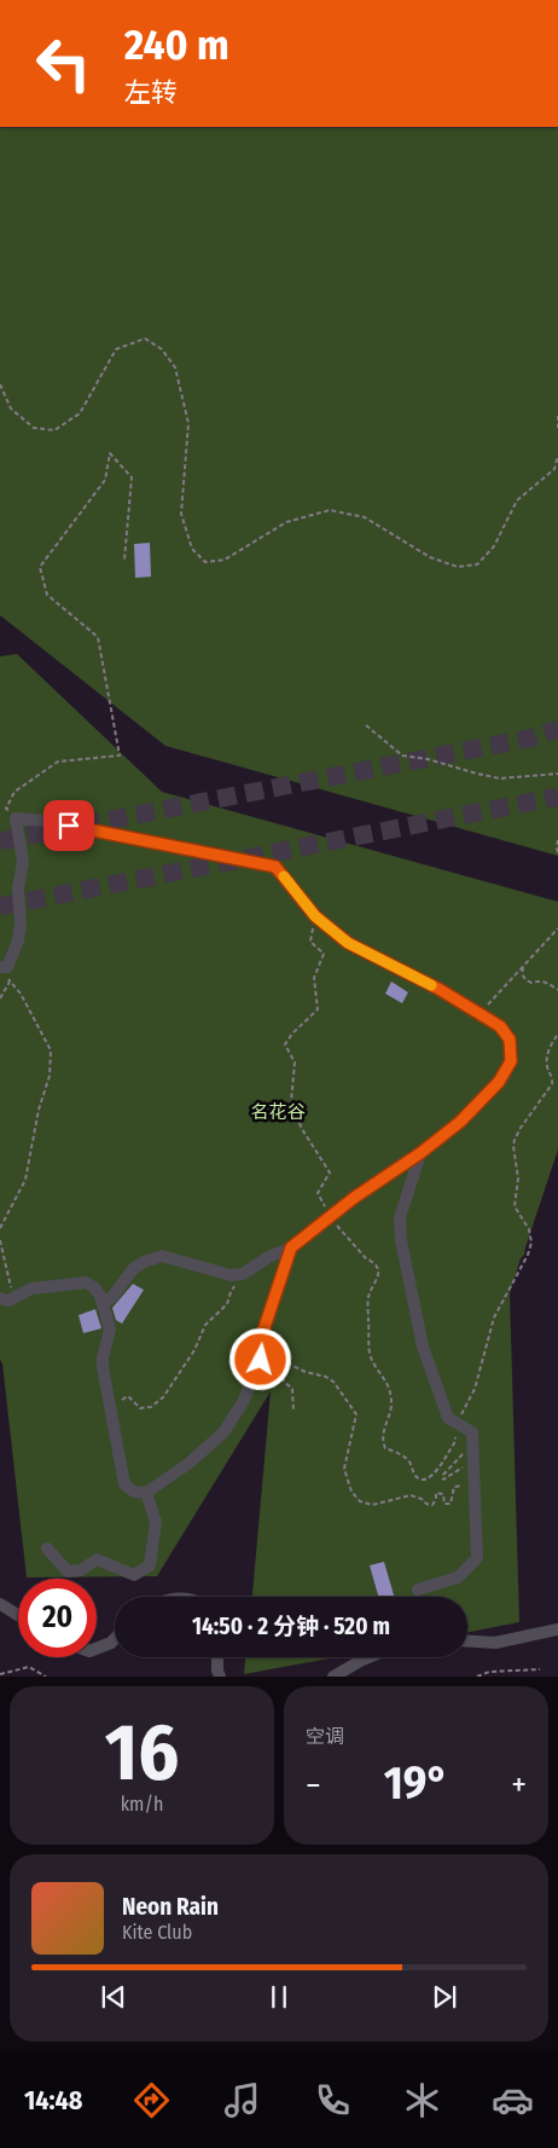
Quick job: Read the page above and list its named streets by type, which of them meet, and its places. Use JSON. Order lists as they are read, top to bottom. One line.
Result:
{"parks":["名花谷"],"page":{"turn":["240 m","左转"],"limit":"20","trip":"14:50 · 2 分钟 · 520 m","tile":[["16","km/h"],"空调"],"heat":["−","19°","+"],"song":["Neon Rain","Kite Club"],"tabs":"14:48"}}
